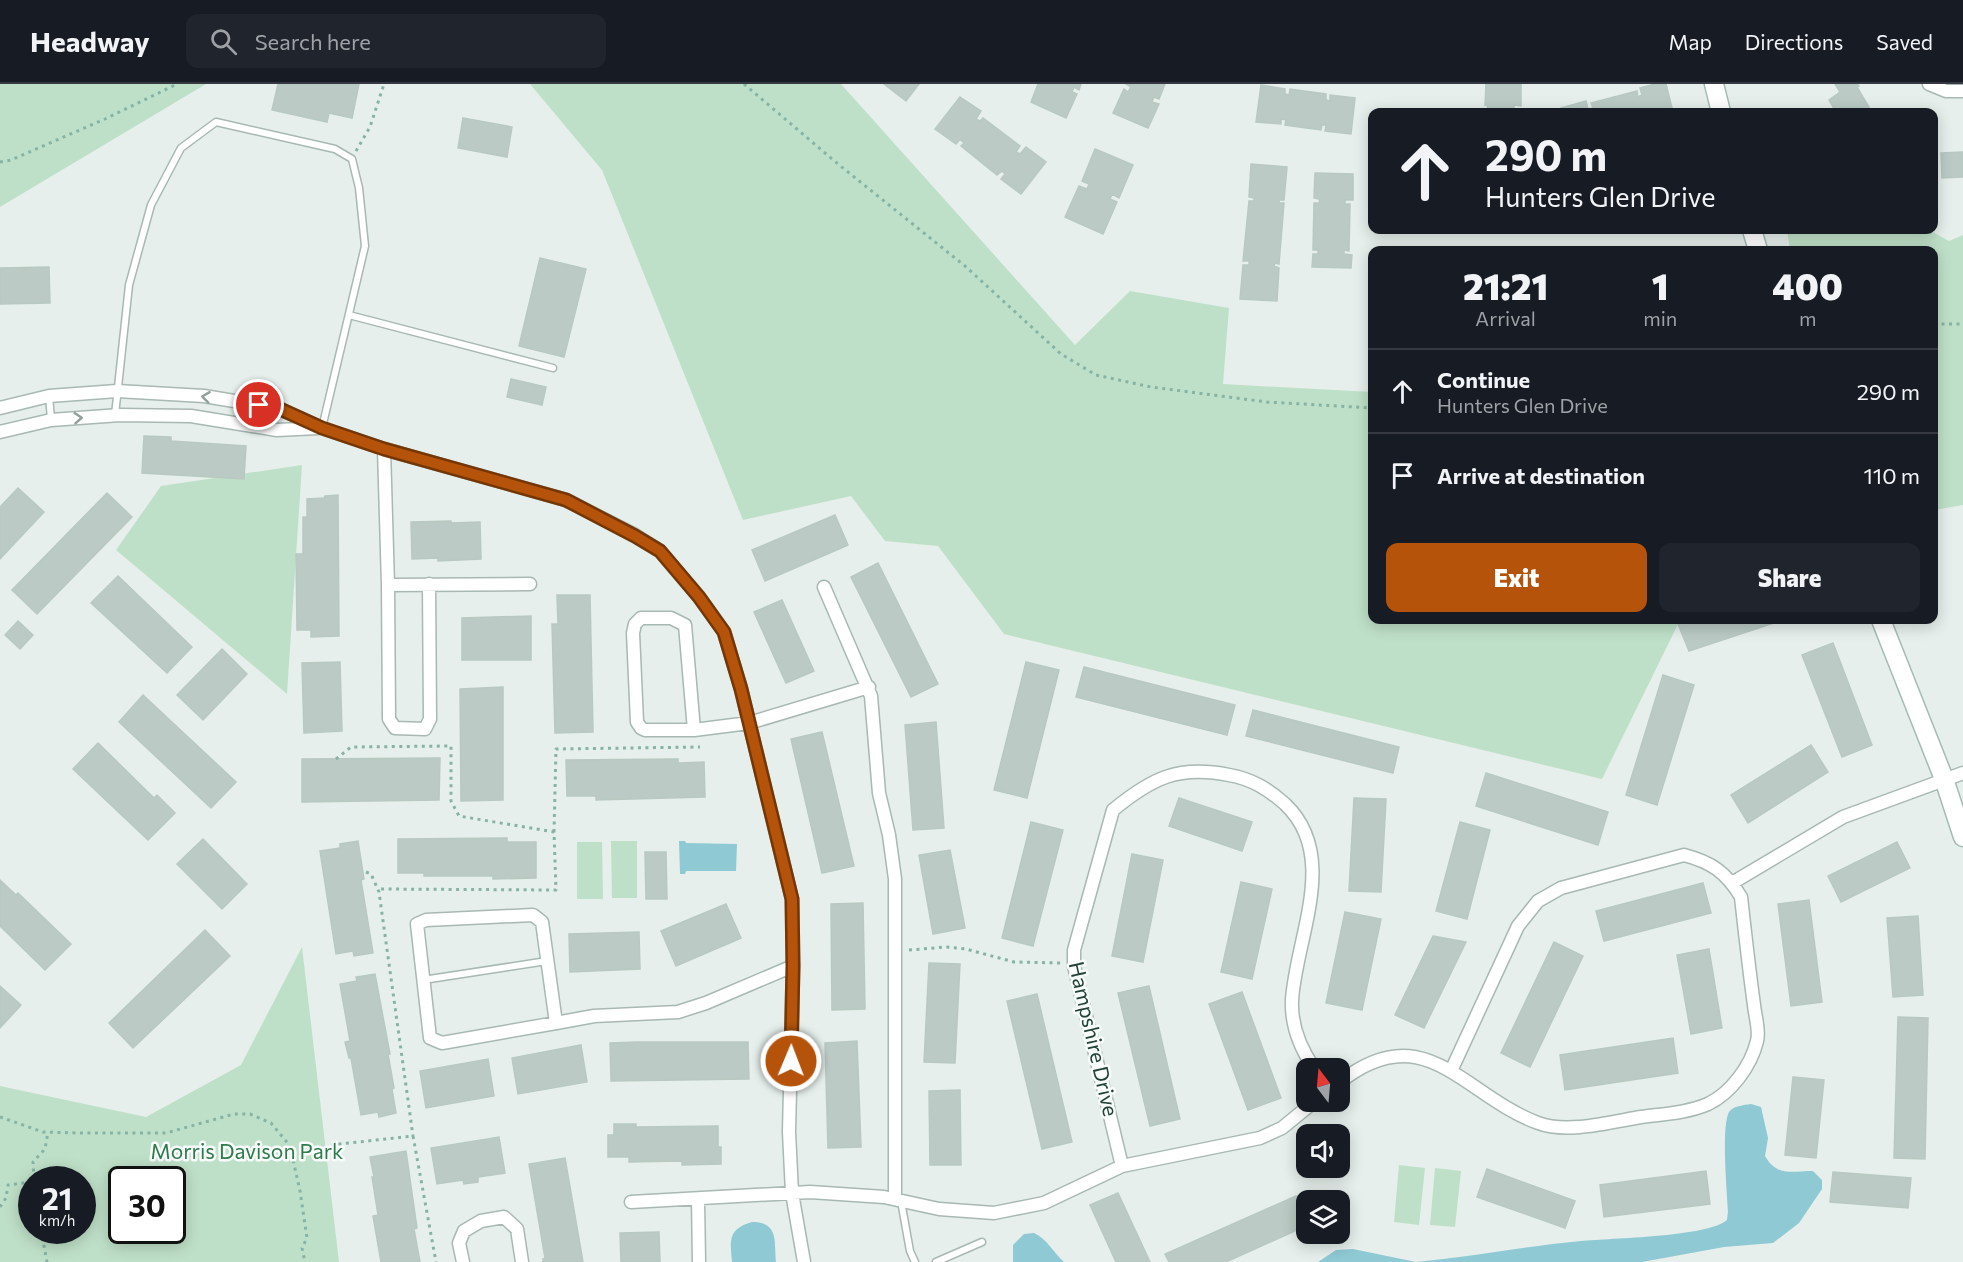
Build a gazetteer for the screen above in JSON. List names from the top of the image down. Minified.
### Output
{"streets":{"street":["Hampshire Drive"]},"parks":["Morris Davison Park"],"north":"top","page":{"header":"Headway","search":"Search here","nav":["Map","Directions","Saved"],"turn":["290 m","Hunters Glen Drive"],"eta":["21:21","Arrival","1","min","400","m"],"list":[{"name":"Continue","note":"Hunters Glen Drive","value":"290 m"},{"name":"Arrive at destination","value":"110 m"}],"buttons":["Exit","Share"],"speed":"21 km/h","limit":"30"}}
